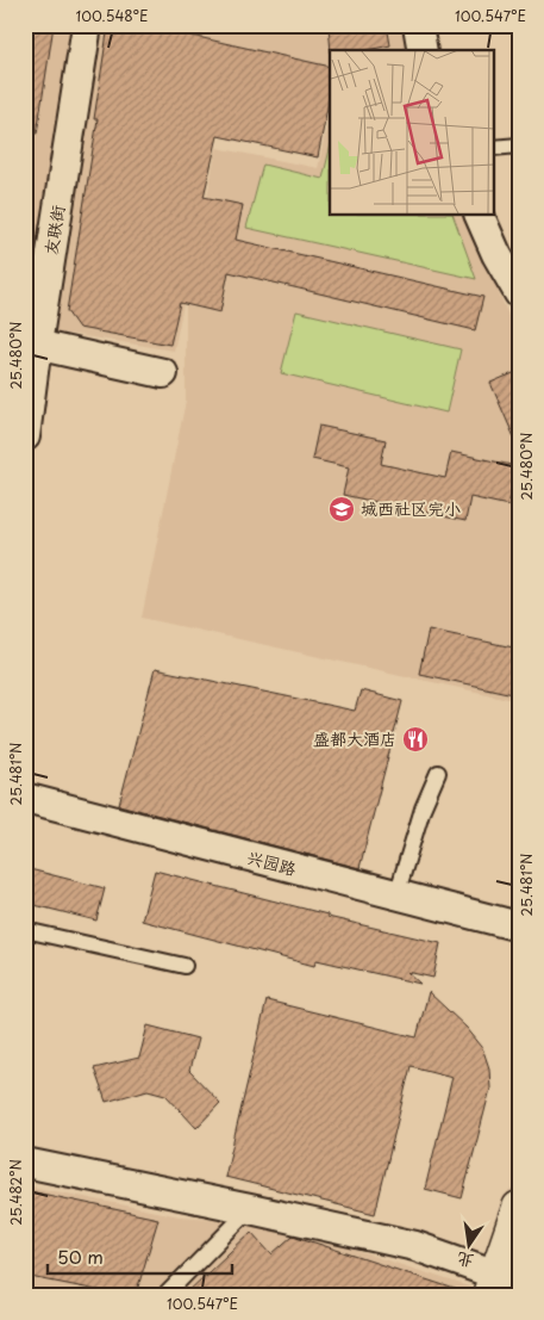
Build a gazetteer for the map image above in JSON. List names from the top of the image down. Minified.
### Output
{"streets":{"street":["友联街","兴园路"]},"places":{"school or university":["城西社区完小"],"restaurant":["盛都大酒店"]},"scale_bar":"50 m","north":"bottom","coordinates":["100.548°E","100.547°E","25.480°N","25.481°N","25.482°N"]}
